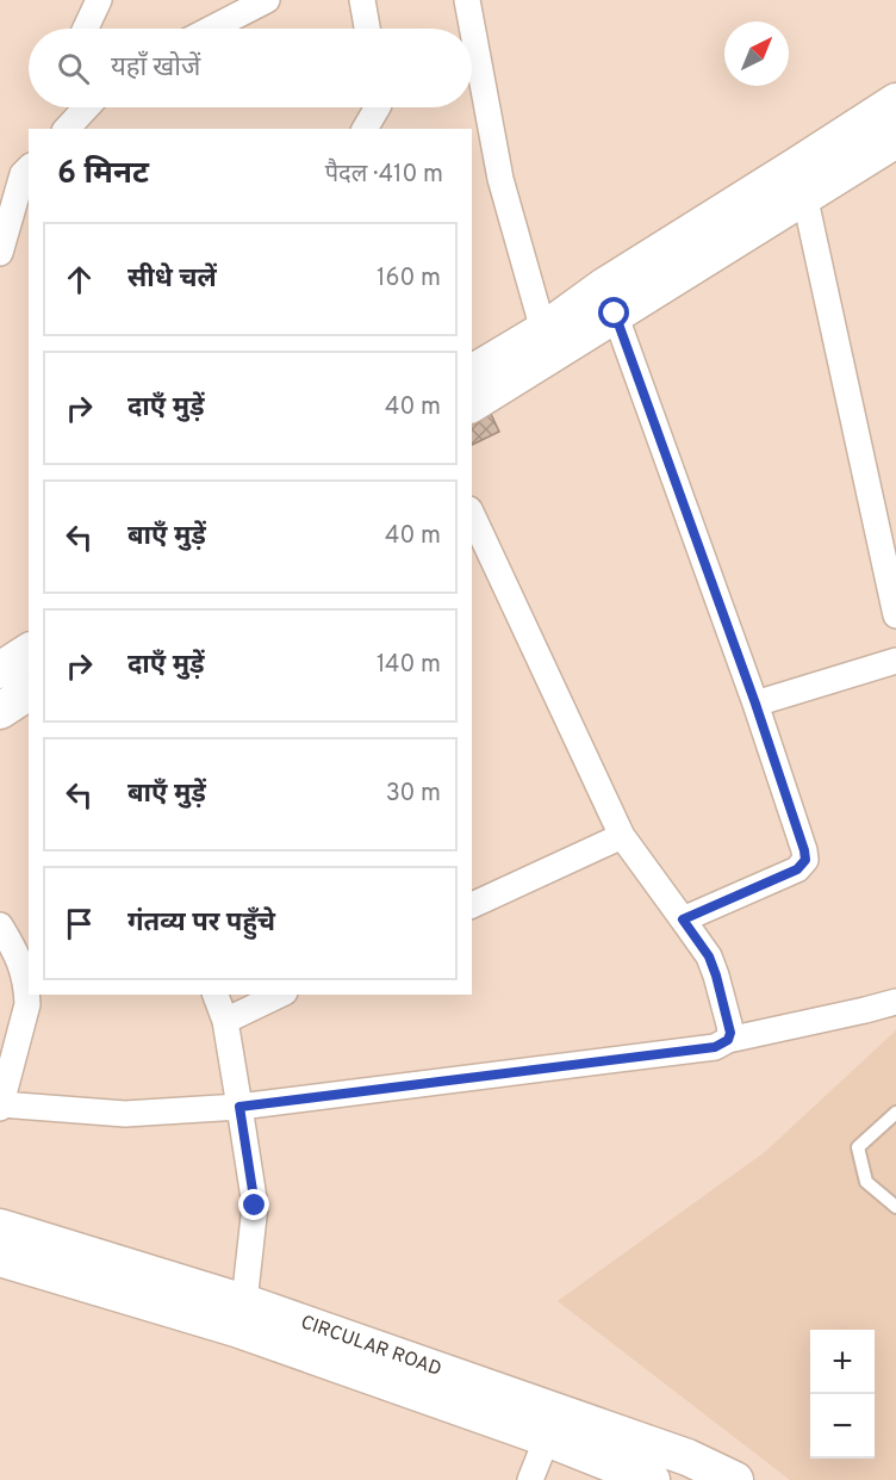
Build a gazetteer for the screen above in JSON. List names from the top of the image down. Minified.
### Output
{"streets":{"street":["CIRCULAR ROAD"]},"north":"top right","page":{"search":"यहाँ खोजें","heading":["6 मिनट","पैदल · 410 m"],"list":[["सीधे चलें","160 m"],["दाएँ मुड़ें","40 m"],["बाएँ मुड़ें","40 m"],["दाएँ मुड़ें","140 m"],["बाएँ मुड़ें","30 m"],"गंतव्य पर पहुँचे"],"map_buttons":["+","−"]}}
